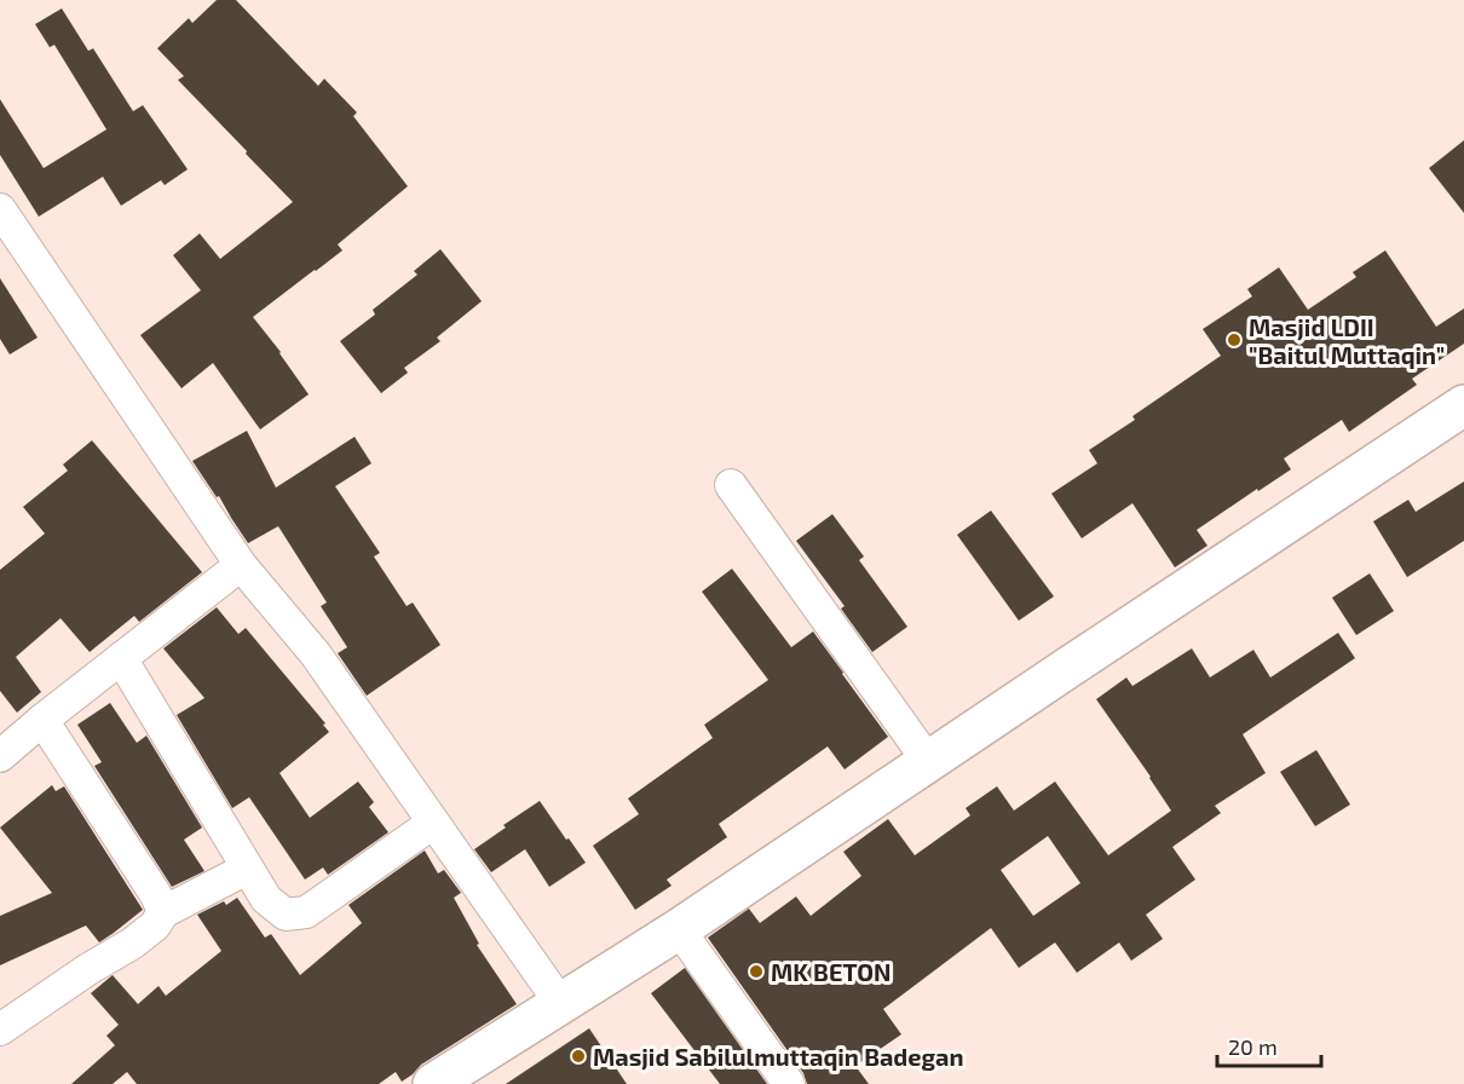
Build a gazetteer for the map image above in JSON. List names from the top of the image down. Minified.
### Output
{"places":["Masjid LDII \"Baitul Muttaqin\"","MK BETON","Masjid Sabilulmuttaqin Badegan"],"scale_bar":"20 m"}
